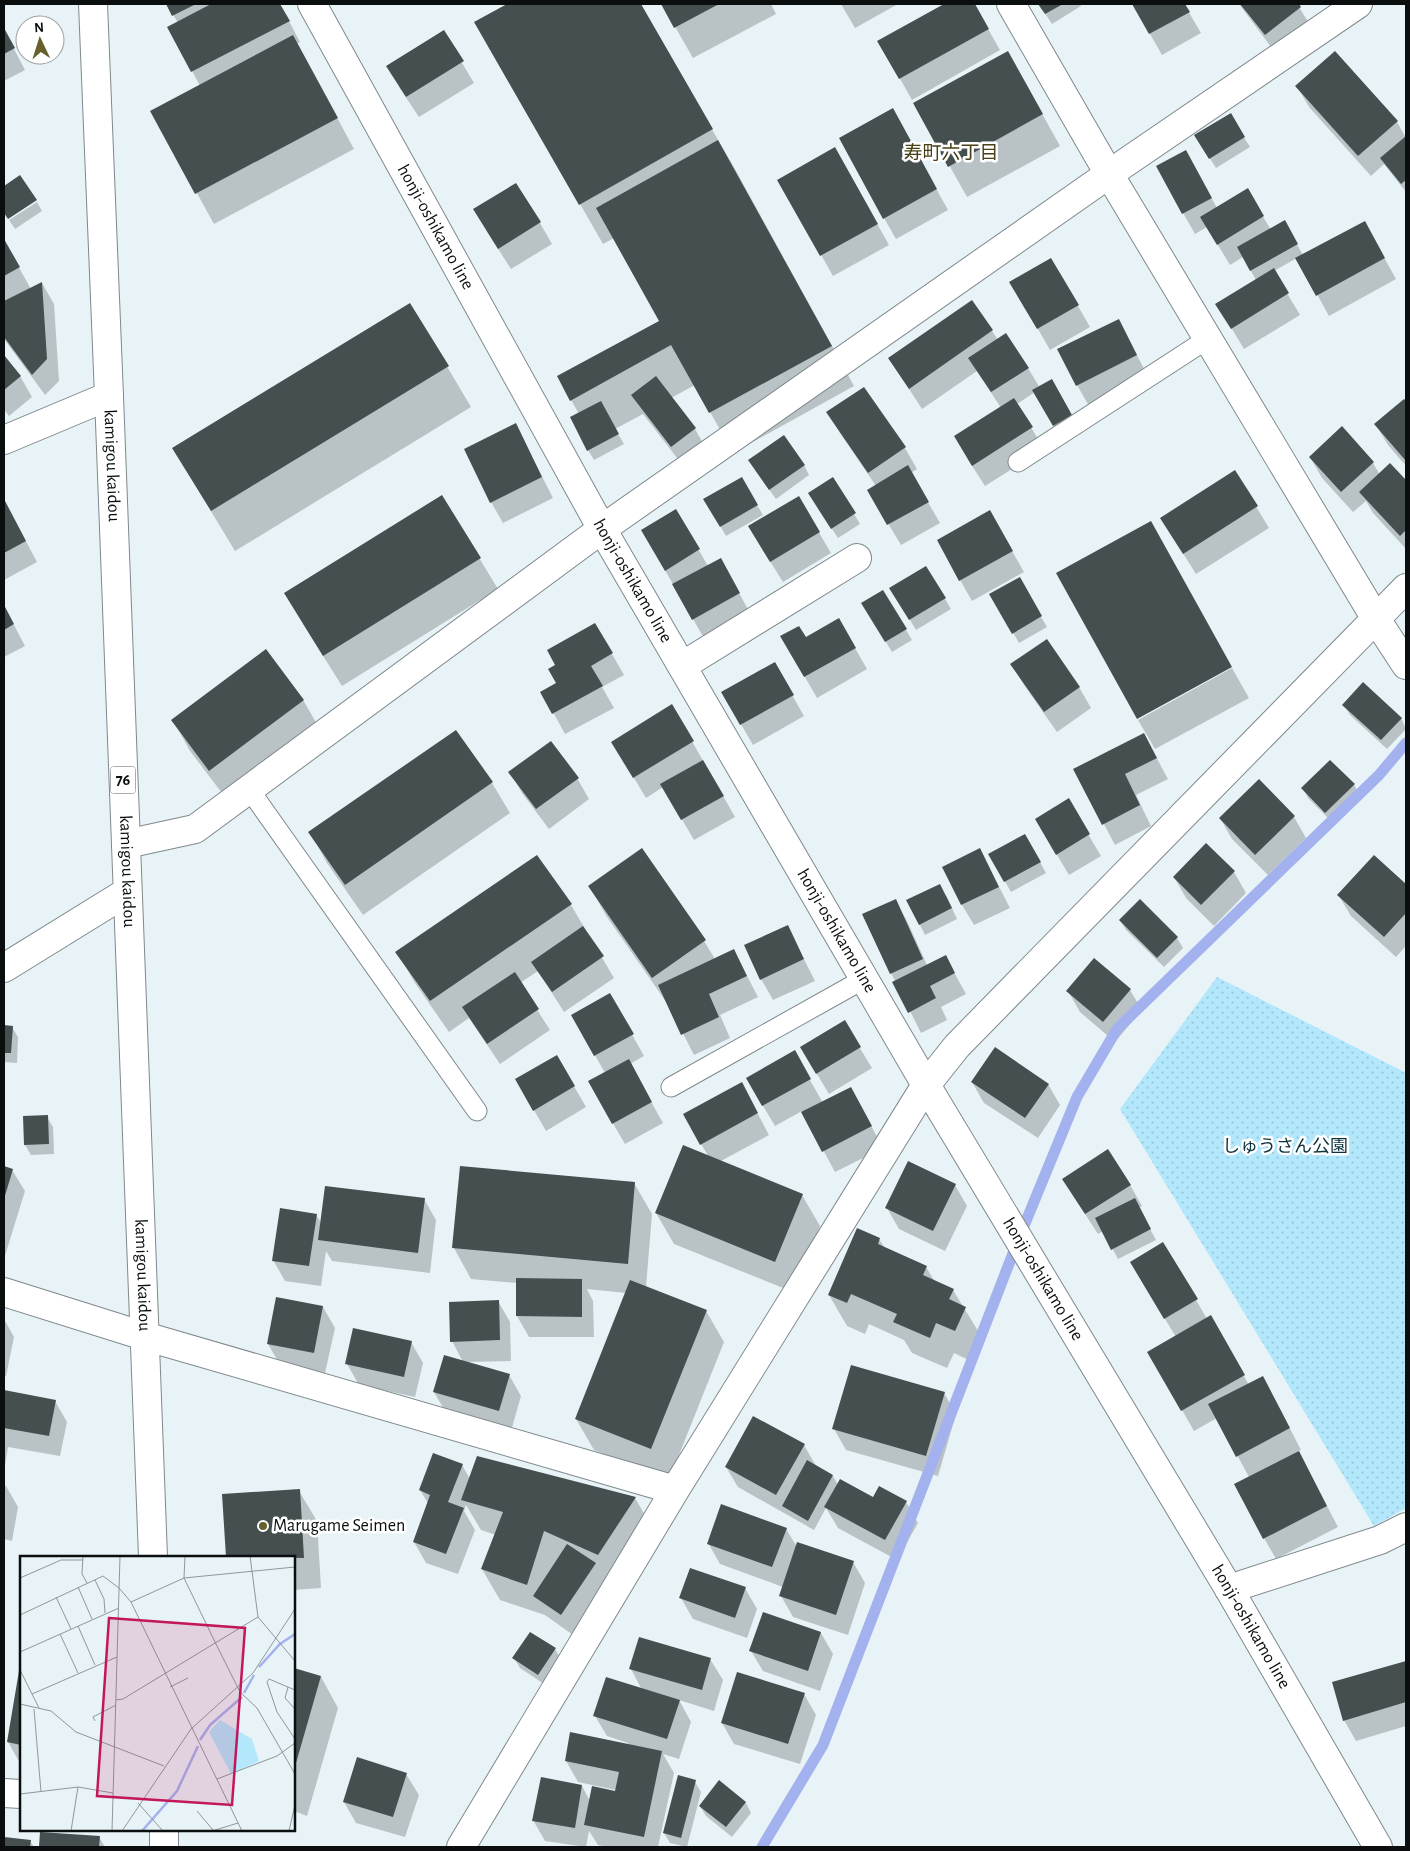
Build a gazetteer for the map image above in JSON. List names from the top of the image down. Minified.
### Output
{"streets":{"street":["honji-oshikamo line","kamigou kaidou","76"]},"districts":["寿町六丁目"],"parks":["しゅうさん公園"],"places":["Marugame Seimen"],"north":"top"}
